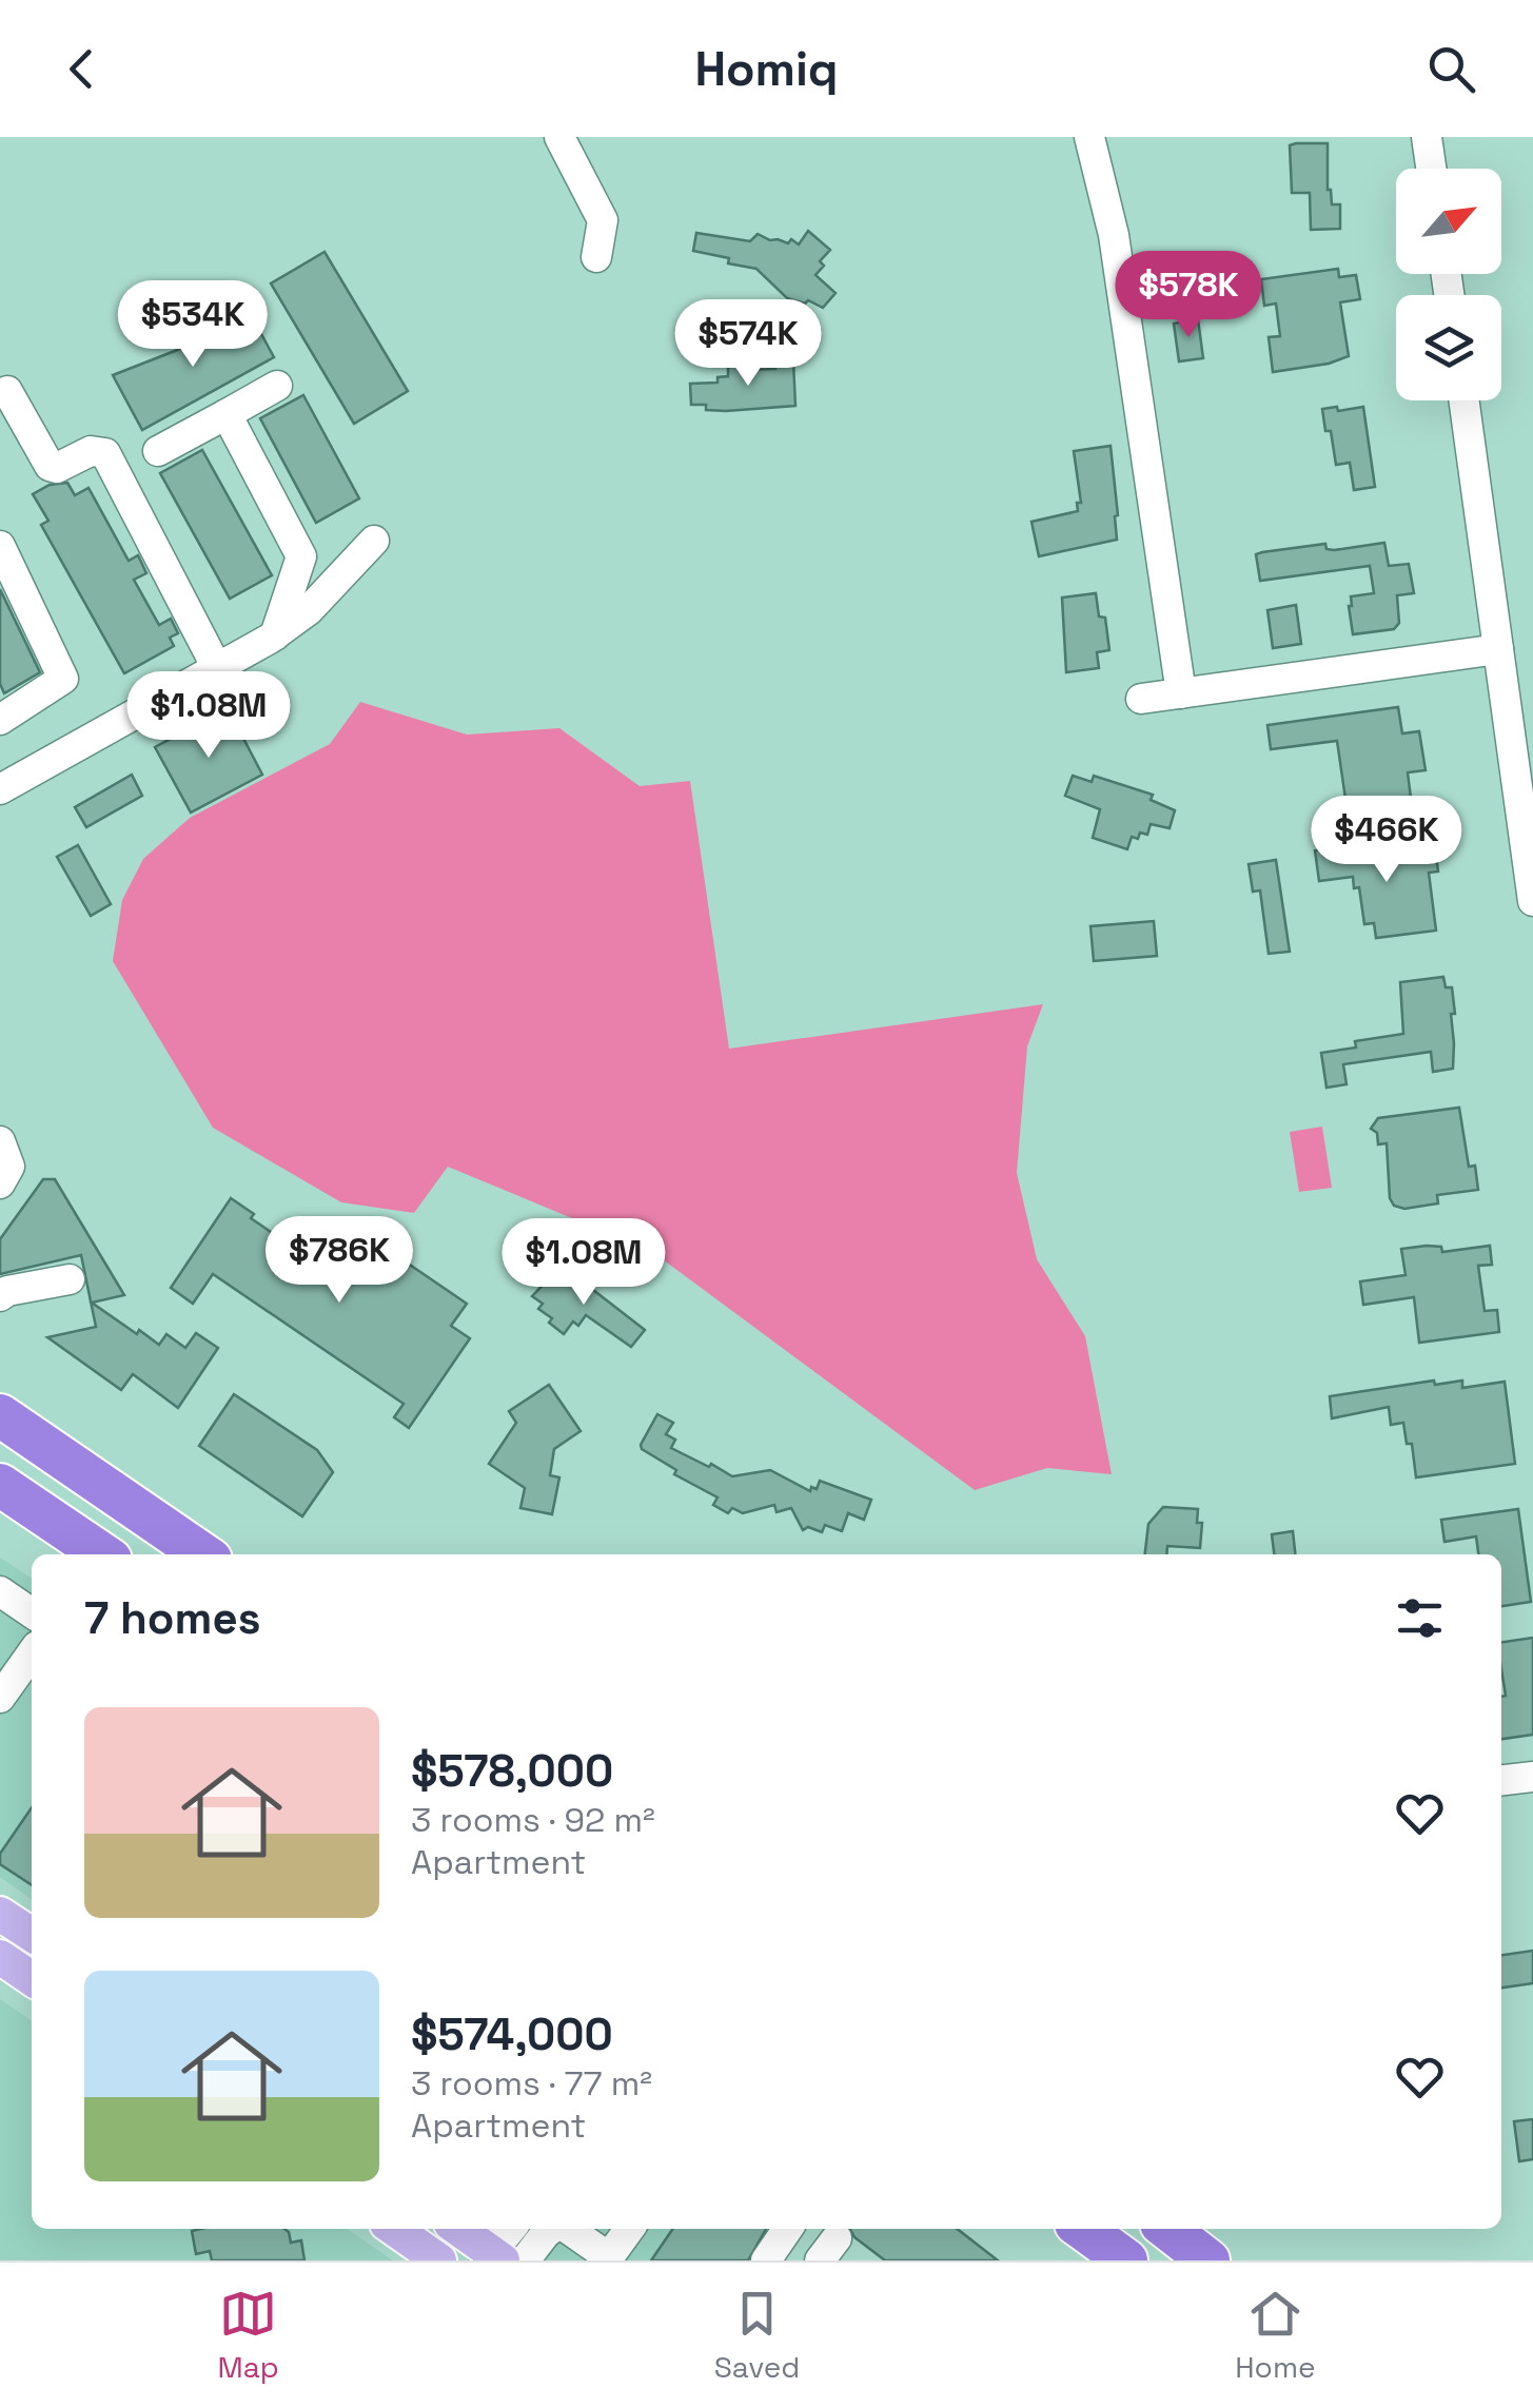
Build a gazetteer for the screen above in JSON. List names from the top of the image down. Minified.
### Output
{"north":"top right","page":{"header":"Homiq","price":["$578K","$534K","$574K","$1.08M","$466K","$786K","$1.08M"],"heading":"7 homes","list":[{"name":"$578,000","note":"3 rooms · 92 m² · Apartment"},{"name":"$574,000","note":"3 rooms · 77 m² · Apartment"}],"tabs":["Map","Saved","Home"]}}
